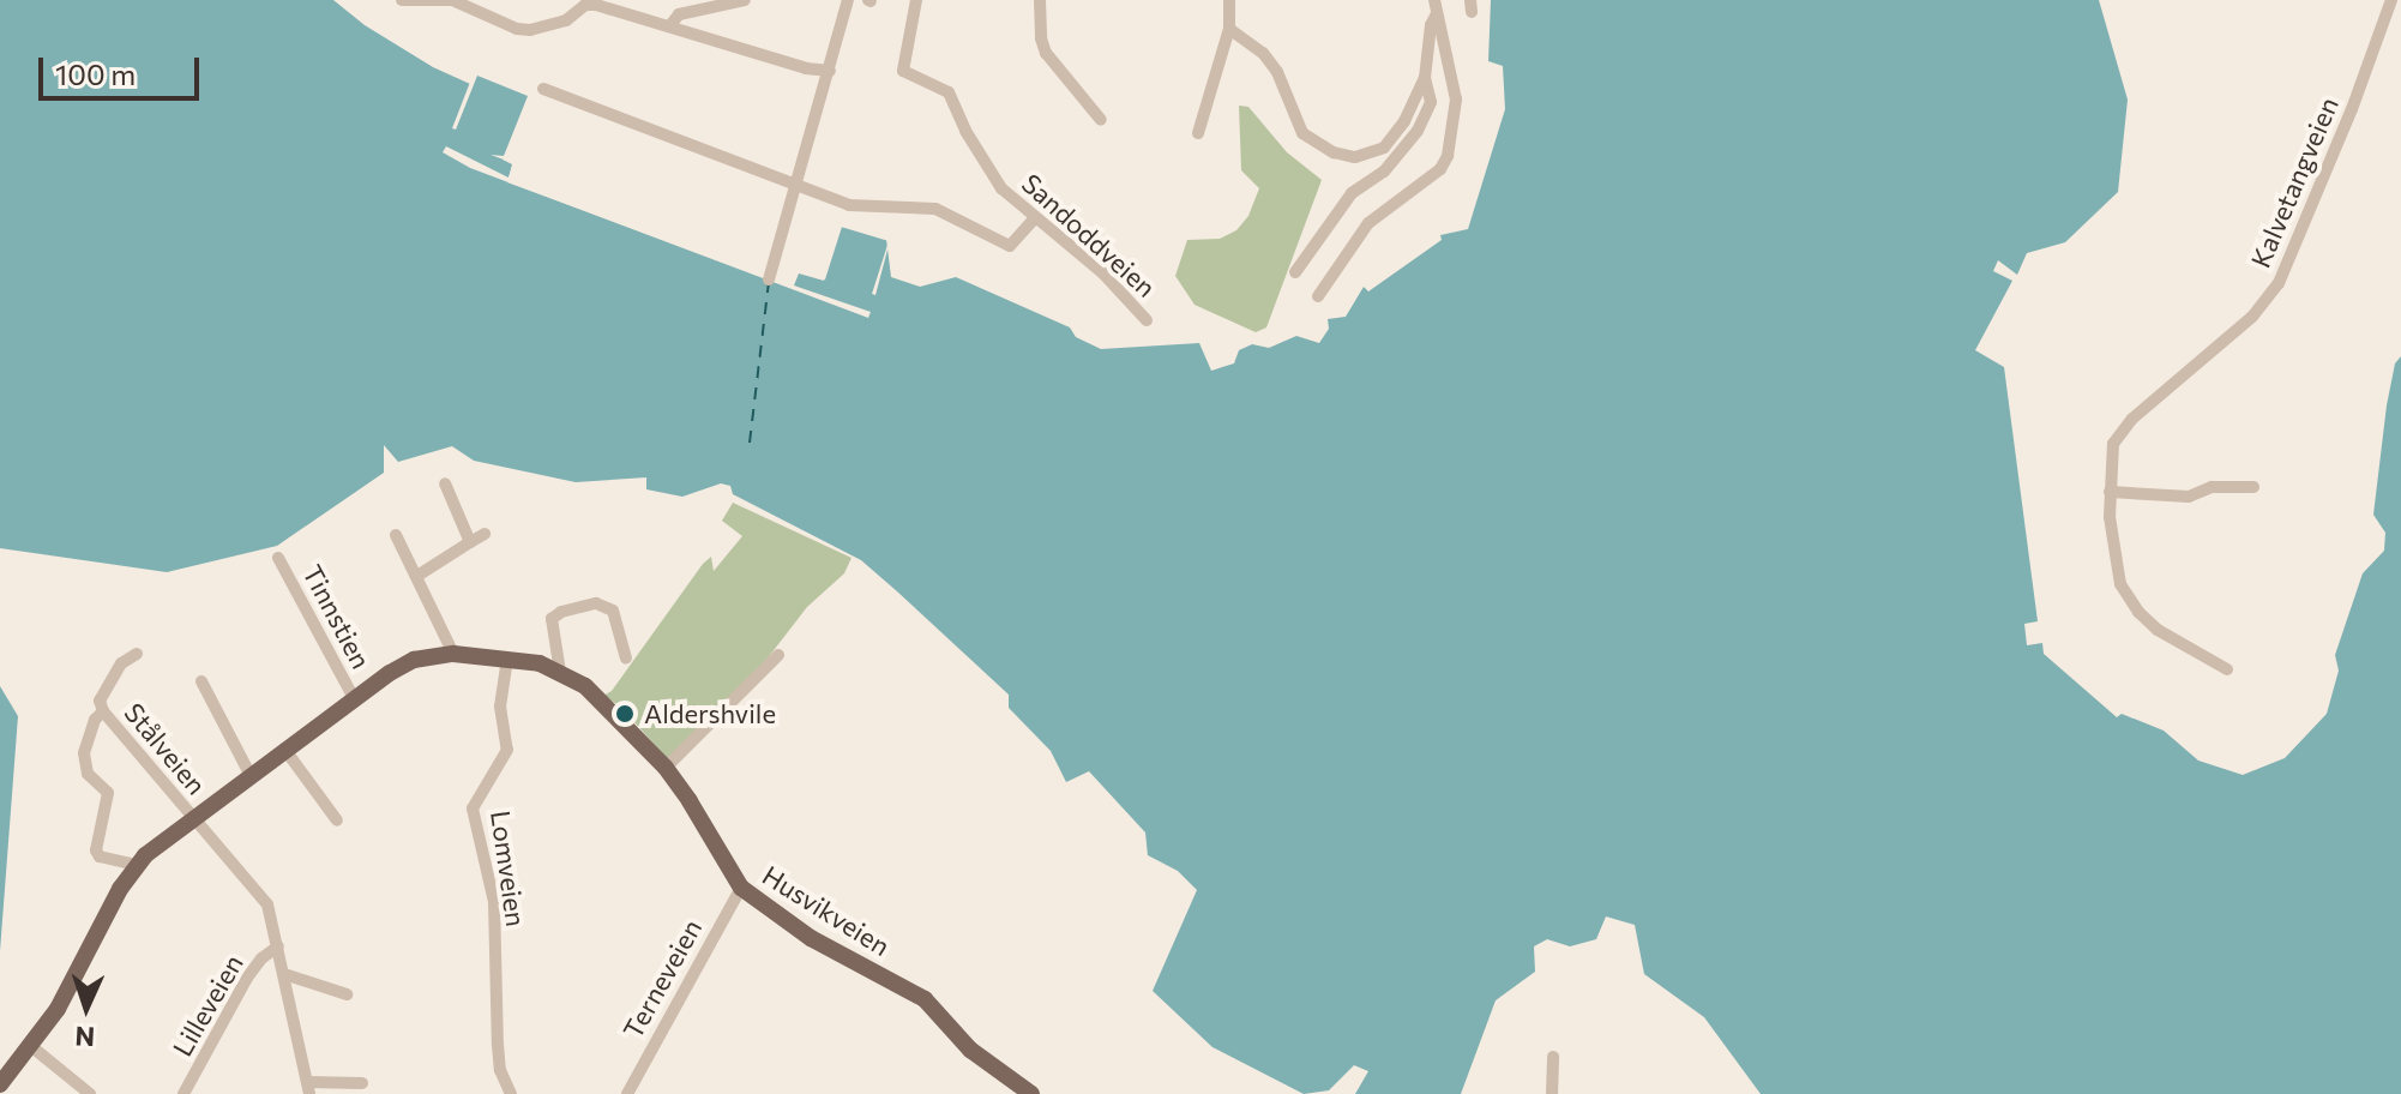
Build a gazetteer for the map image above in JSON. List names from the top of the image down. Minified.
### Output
{"streets":{"main road":["Husvikveien"],"street":["Kalvetangveien","Sandoddveien","Tinnstien","Stålveien","Lomveien","Terneveien","Lilleveien"]},"crossings":[["Tinnstien","Husvikveien"],["Stålveien","Husvikveien"],["Stålveien","Lilleveien"],["Lomveien","Husvikveien"],["Husvikveien","Terneveien"]],"places":["Aldershvile"],"scale_bar":"100 m","north":"bottom"}
